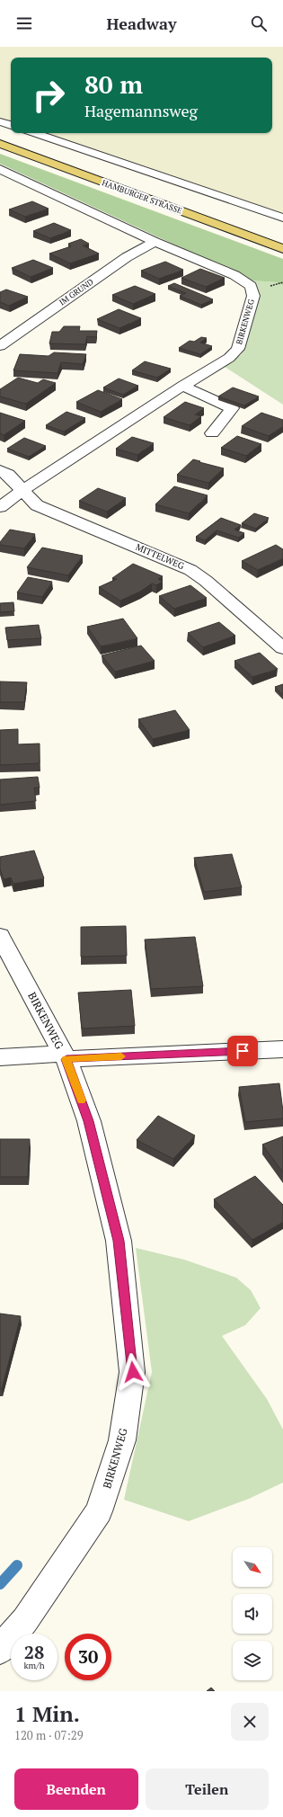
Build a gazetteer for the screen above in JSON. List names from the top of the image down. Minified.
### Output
{"streets":{"main road":["HAMBURGER STRASSE"],"street":["IM GRUND","BIRKENWEG","MITTELWEG"]},"crossings":[["IM GRUND","BIRKENWEG"],["BIRKENWEG","MITTELWEG"]],"north":"bottom right","page":{"header":"Headway","turn":["80 m","Hagemannsweg"],"speed":"28 km/h","limit":"30","heading":["1 Min.","120 m · 07:29"],"buttons":["Beenden","Teilen"]}}
